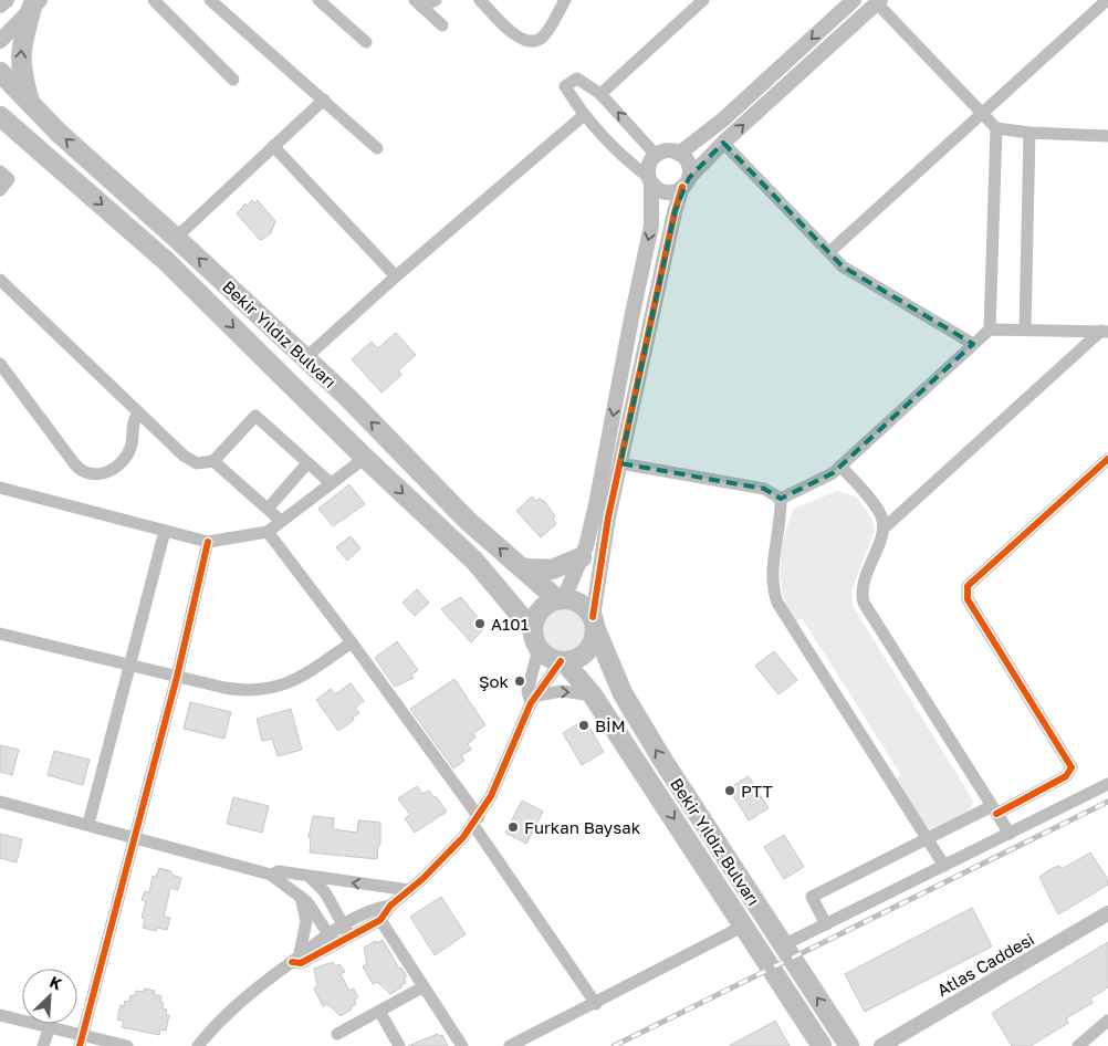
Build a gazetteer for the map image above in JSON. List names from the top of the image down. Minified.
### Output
{"streets":{"main road":["Bekir Yıldız Bulvarı"],"street":["Atlas Caddesi"]},"places":["A101","Şok","BİM","PTT","Furkan Baysak"],"north":"top right"}
